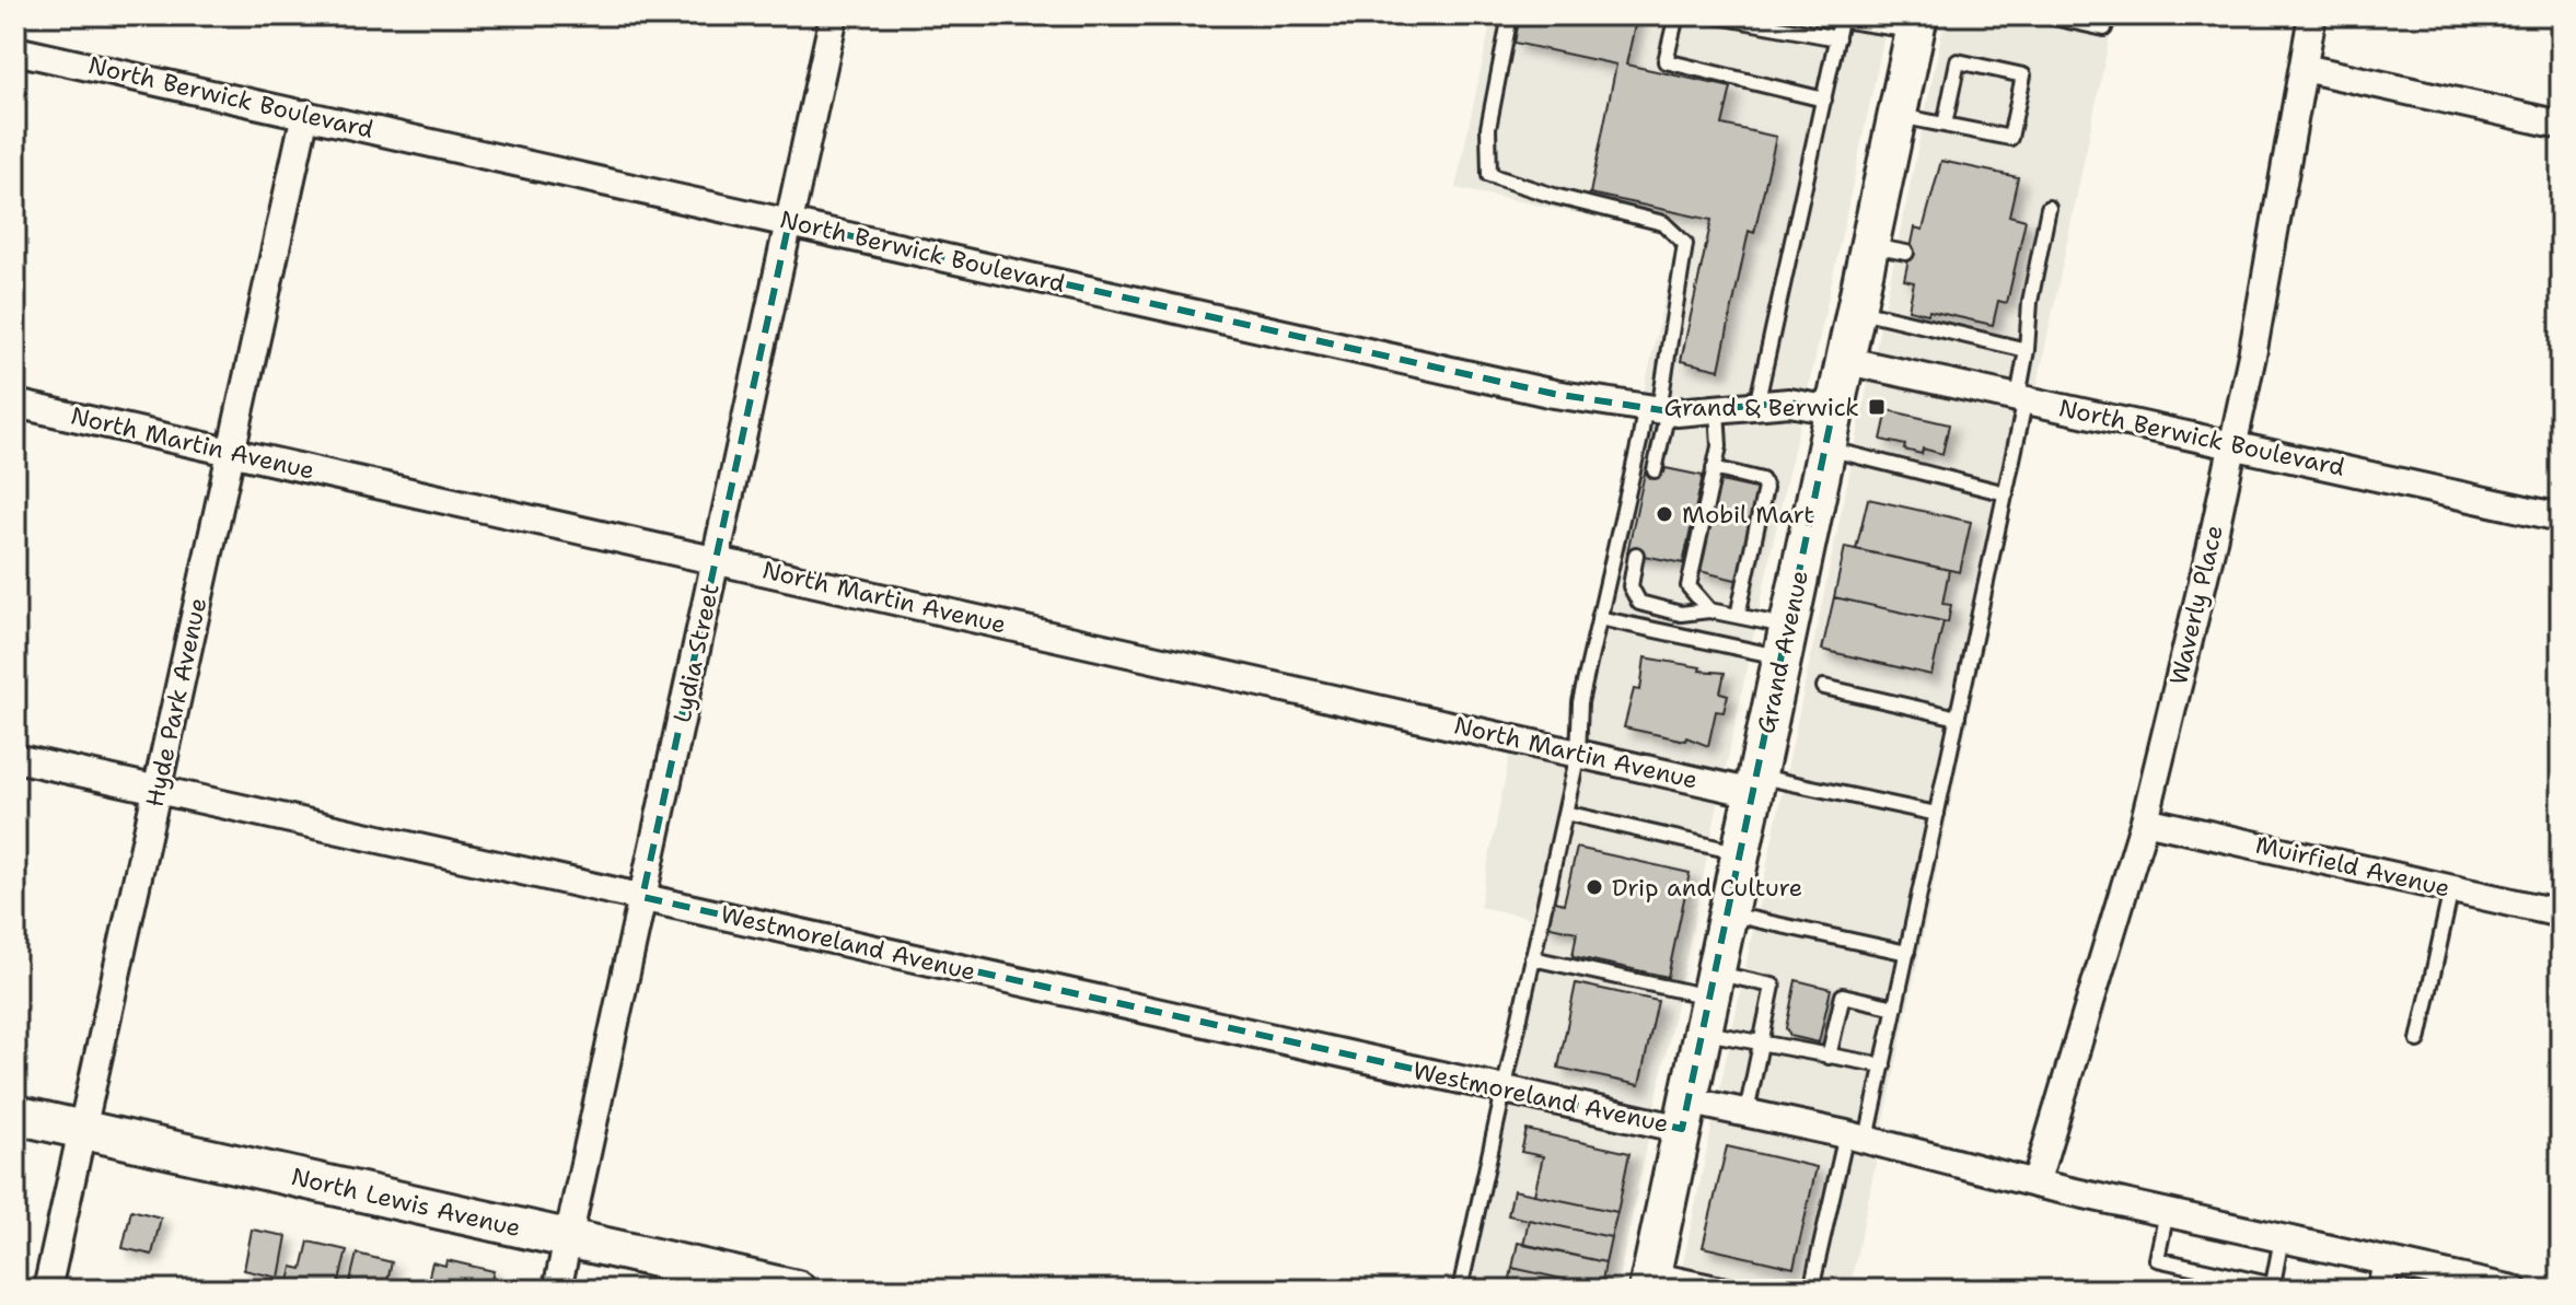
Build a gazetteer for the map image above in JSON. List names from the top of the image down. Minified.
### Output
{"streets":{"main road":["Grand Avenue","North Lewis Avenue"],"street":["North Berwick Boulevard","North Martin Avenue","Waverly Place","Lydia Street","Hyde Park Avenue","Muirfield Avenue","Westmoreland Avenue"]},"crossings":[["North Berwick Boulevard","Waverly Place"],["North Berwick Boulevard","Grand Avenue"],["North Berwick Boulevard","Lydia Street"],["North Berwick Boulevard","Hyde Park Avenue"],["North Martin Avenue","Grand Avenue"],["North Martin Avenue","Lydia Street"],["North Martin Avenue","Hyde Park Avenue"],["Waverly Place","Muirfield Avenue"],["Waverly Place","Westmoreland Avenue"],["Grand Avenue","Westmoreland Avenue"],["Lydia Street","Westmoreland Avenue"],["Lydia Street","North Lewis Avenue"],["Hyde Park Avenue","Westmoreland Avenue"],["Hyde Park Avenue","North Lewis Avenue"]],"places":{"transit":["Grand & Berwick"],"other":["Mobil Mart","Drip and Culture"]}}
